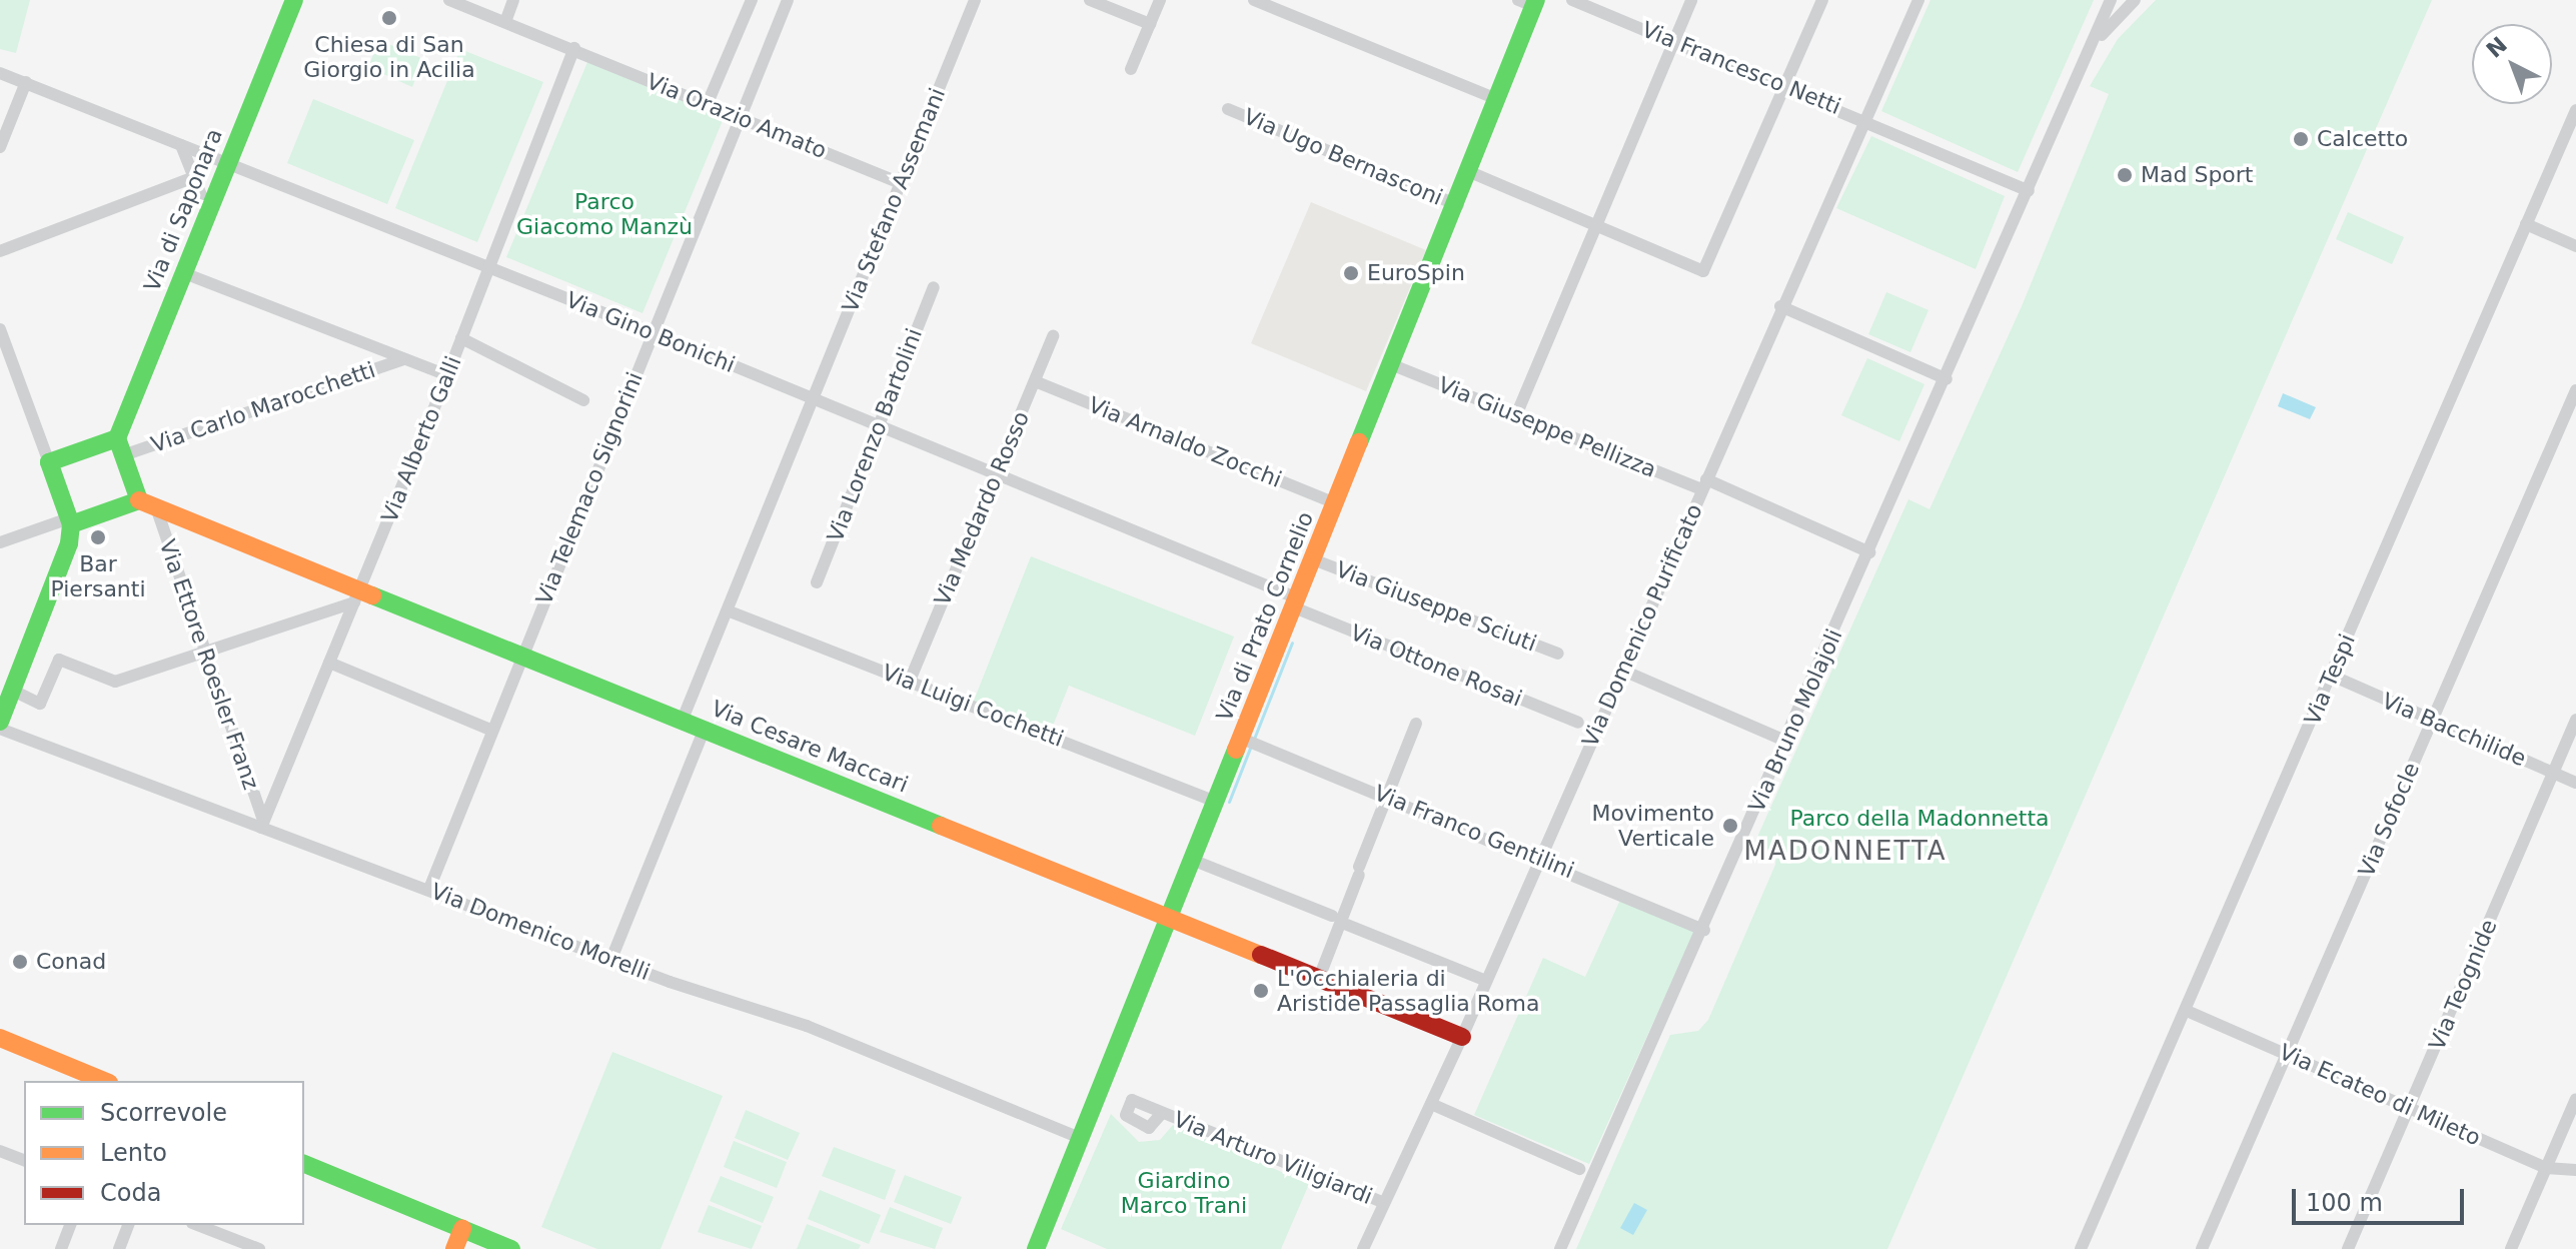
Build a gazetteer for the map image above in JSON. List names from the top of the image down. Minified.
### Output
{"streets":{"street":["Via Francesco Netti","Via Orazio Amato","Via Ugo Bernasconi","Via Stefano Assemani","Via di Saponara","Via Gino Bonichi","Via Carlo Marocchetti","Via Giuseppe Pellizza","Via Lorenzo Bartolini","Via Alberto Galli","Via Arnaldo Zocchi","Via Telemaco Signorini","Via Medardo Rosso","Via Giuseppe Sciuti","Via di Prato Cornelio","Via Domenico Purificato","Via Ettore Roesler Franz","Via Ottone Rosai","Via Tespi","Via Luigi Cochetti","Via Bruno Molajoli","Via Bacchilide","Via Cesare Maccari","Via Sofocle","Via Franco Gentilini","Via Domenico Morelli","Via Teognide","Via Ecateo di Mileto","Via Arturo Viligiardi"]},"crossings":[["Via Francesco Netti","Via Domenico Purificato"],["Via Francesco Netti","Via Bruno Molajoli"],["Via Orazio Amato","Via Stefano Assemani"],["Via Orazio Amato","Via Alberto Galli"],["Via Orazio Amato","Via Telemaco Signorini"],["Via Ugo Bernasconi","Via di Prato Cornelio"],["Via Stefano Assemani","Via Gino Bonichi"],["Via di Saponara","Via Gino Bonichi"],["Via di Saponara","Via Carlo Marocchetti"],["Via Gino Bonichi","Via Lorenzo Bartolini"],["Via Gino Bonichi","Via Alberto Galli"],["Via Gino Bonichi","Via Telemaco Signorini"],["Via Gino Bonichi","Via Medardo Rosso"],["Via Gino Bonichi","Via di Prato Cornelio"],["Via Gino Bonichi","Via Ottone Rosai"],["Via Giuseppe Pellizza","Via di Prato Cornelio"],["Via Giuseppe Pellizza","Via Domenico Purificato"],["Via Giuseppe Pellizza","Via Bruno Molajoli"],["Via Alberto Galli","Via Ettore Roesler Franz"],["Via Alberto Galli","Via Cesare Maccari"],["Via Alberto Galli","Via Domenico Morelli"],["Via Arnaldo Zocchi","Via Medardo Rosso"],["Via Arnaldo Zocchi","Via di Prato Cornelio"],["Via Telemaco Signorini","Via Cesare Maccari"],["Via Telemaco Signorini","Via Domenico Morelli"],["Via Medardo Rosso","Via Luigi Cochetti"],["Via Giuseppe Sciuti","Via di Prato Cornelio"],["Via di Prato Cornelio","Via Ottone Rosai"],["Via di Prato Cornelio","Via Luigi Cochetti"],["Via di Prato Cornelio","Via Cesare Maccari"],["Via di Prato Cornelio","Via Franco Gentilini"],["Via di Prato Cornelio","Via Domenico Morelli"],["Via Domenico Purificato","Via Cesare Maccari"],["Via Domenico Purificato","Via Franco Gentilini"],["Via Domenico Purificato","Via Arturo Viligiardi"],["Via Ettore Roesler Franz","Via Cesare Maccari"],["Via Ettore Roesler Franz","Via Domenico Morelli"],["Via Tespi","Via Bacchilide"],["Via Tespi","Via Ecateo di Mileto"],["Via Bruno Molajoli","Via Franco Gentilini"],["Via Bacchilide","Via Sofocle"],["Via Bacchilide","Via Teognide"],["Via Sofocle","Via Ecateo di Mileto"],["Via Teognide","Via Ecateo di Mileto"]],"districts":["MADONNETTA"],"parks":["Parco Giacomo Manzù","Parco della Madonnetta","Giardino Marco Trani"],"places":["Chiesa di San Giorgio in Acilia","Calcetto","Mad Sport","EuroSpin","Bar Piersanti","Movimento Verticale","Conad","L'Occhialeria di Aristide Passaglia Roma"],"legend":["Scorrevole","Lento","Coda"],"scale_bar":"100 m","north":"top left"}
